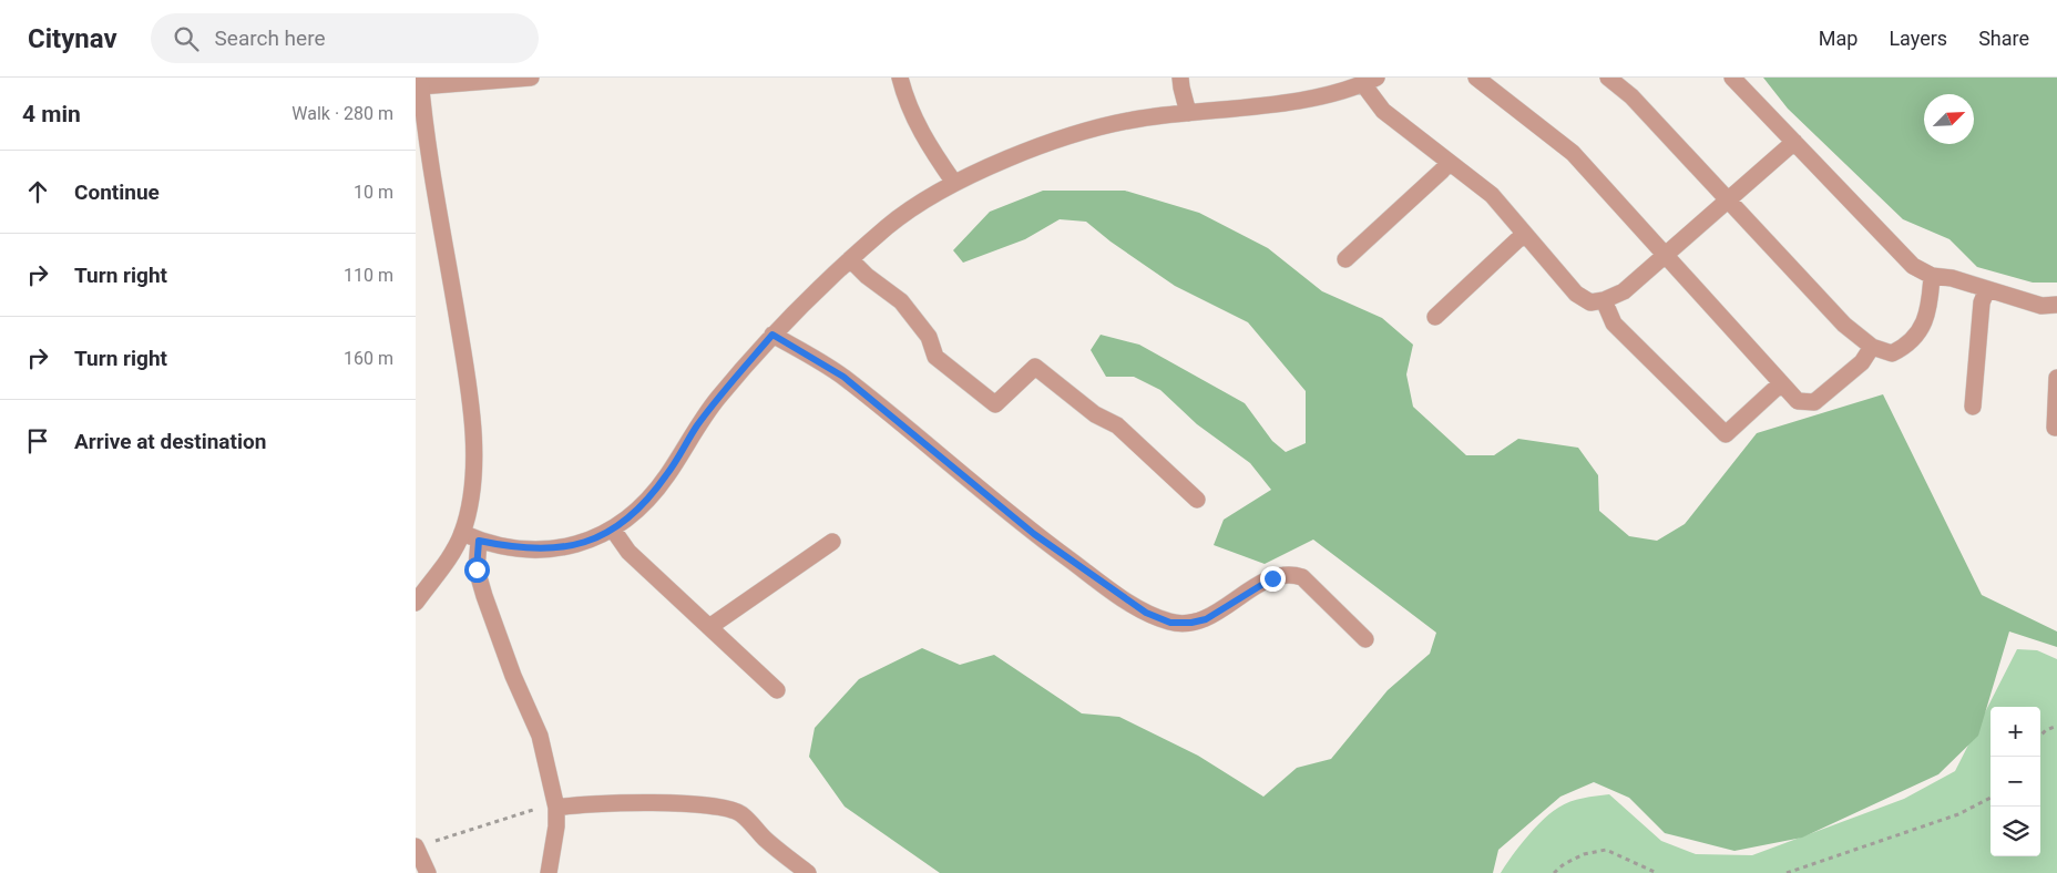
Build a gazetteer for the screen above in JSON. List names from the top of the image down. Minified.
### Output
{"north":"top right","page":{"header":"Citynav","search":"Search here","nav":["Map","Layers","Share"],"heading":["4 min","Walk · 280 m"],"list":[["Continue","10 m"],["Turn right","110 m"],["Turn right","160 m"],"Arrive at destination"],"map_buttons":["+","−"]}}
